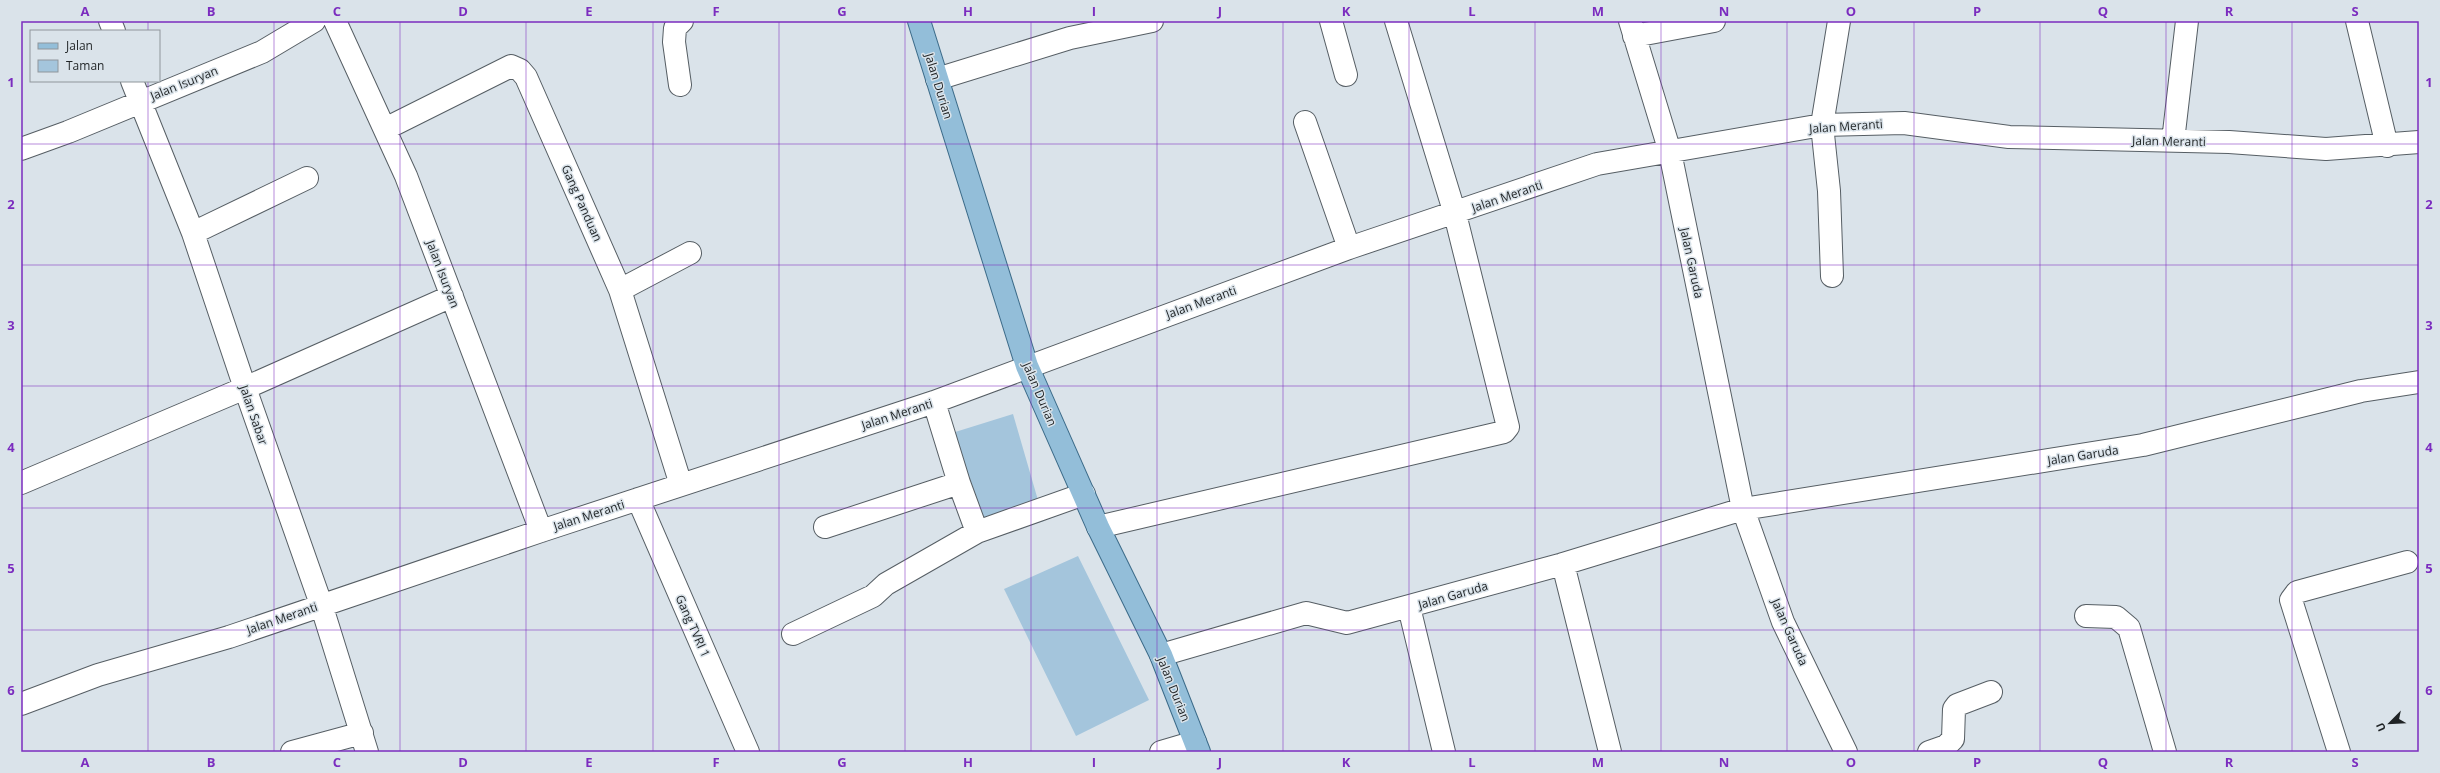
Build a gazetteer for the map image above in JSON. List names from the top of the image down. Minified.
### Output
{"streets":{"main road":["Jalan Durian"],"street":["Jalan Isuryan","Jalan Meranti","Gang Panduan","Jalan Garuda","Jalan Sabar","Gang TVRI 1"]},"crossings":[["Jalan Isuryan","Jalan Meranti"],["Jalan Isuryan","Gang Panduan"],["Jalan Isuryan","Jalan Sabar"],["Jalan Durian","Jalan Meranti"],["Jalan Durian","Jalan Garuda"],["Jalan Meranti","Gang Panduan"],["Jalan Meranti","Jalan Garuda"],["Jalan Meranti","Jalan Sabar"],["Jalan Meranti","Gang TVRI 1"]],"legend":["Jalan","Taman"],"north":"bottom left","grid":{"columns":["A","B","C","D","E","F","G","H","I","J","K","L","M","N","O","P","Q","R","S"],"rows":["1","2","3","4","5","6"]}}
